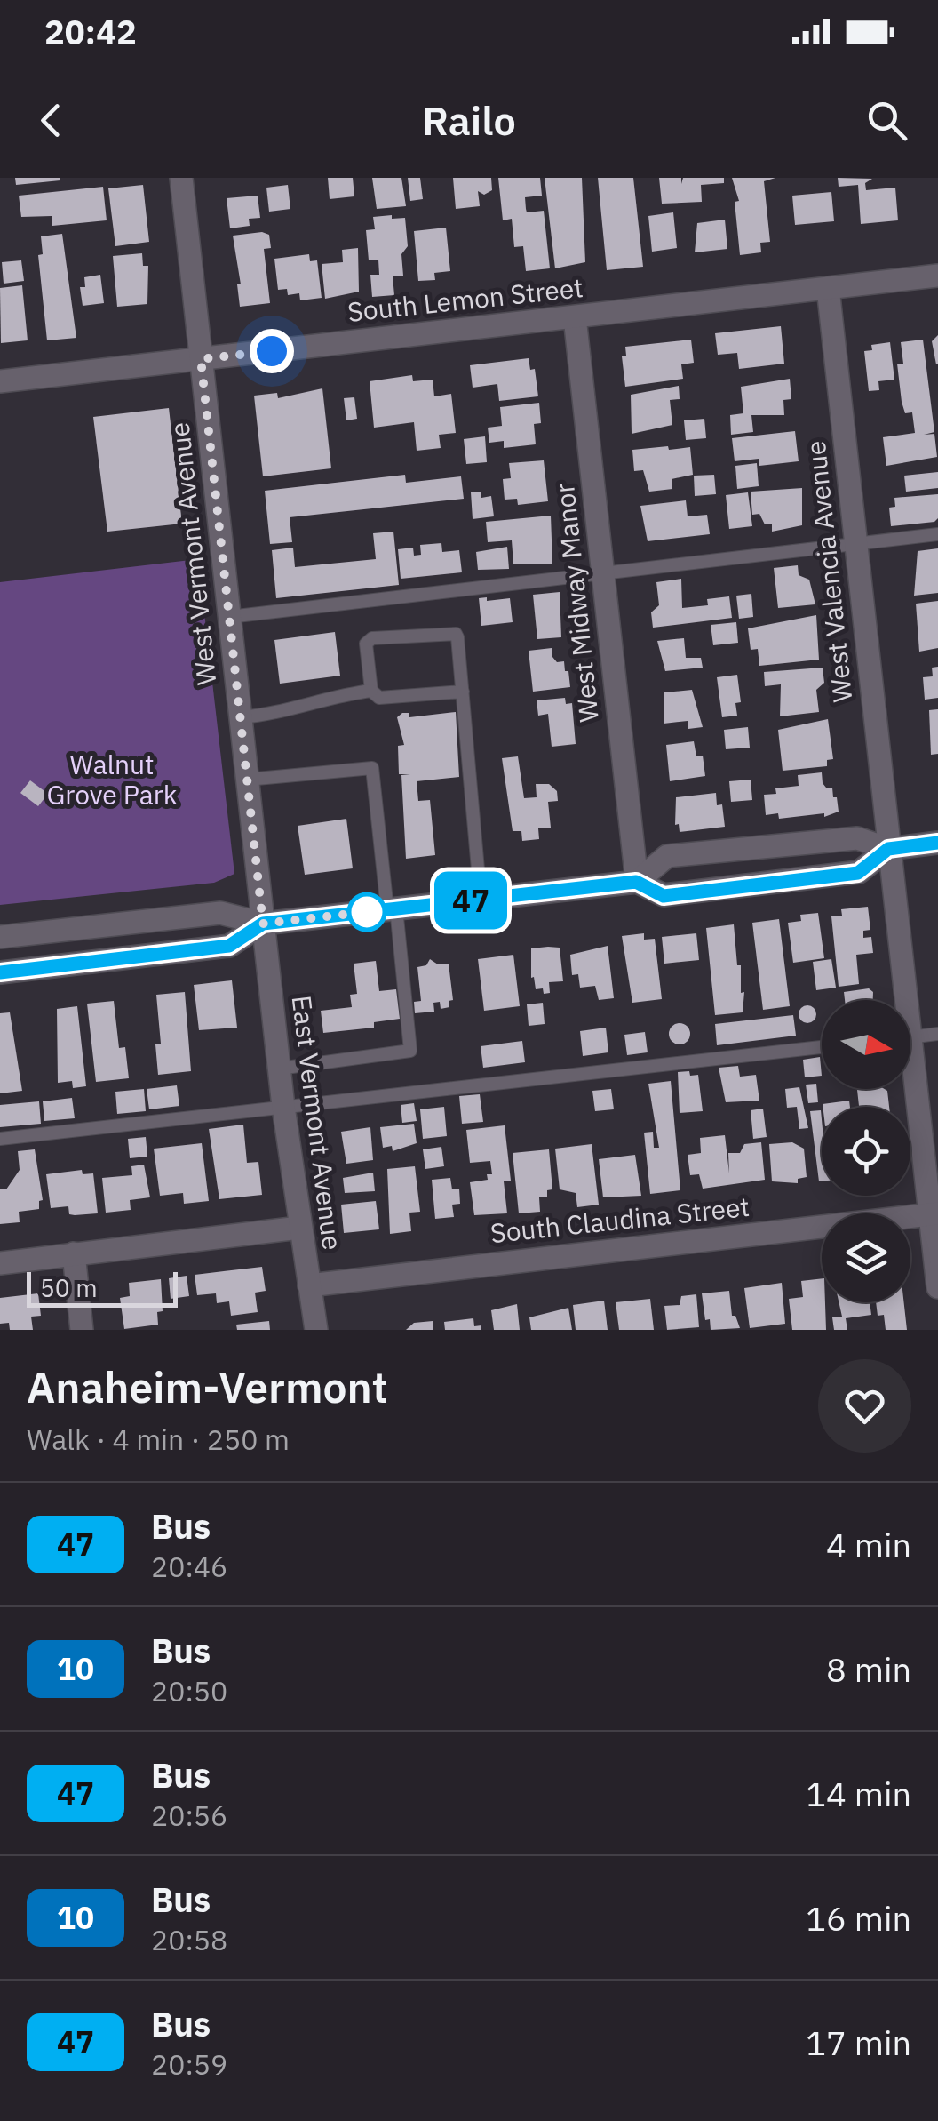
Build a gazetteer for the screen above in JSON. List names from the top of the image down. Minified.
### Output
{"streets":{"street":["South Lemon Street","West Vermont Avenue","West Valencia Avenue","West Midway Manor","East Vermont Avenue","South Claudina Street"]},"crossings":[["South Lemon Street","West Vermont Avenue"],["South Lemon Street","West Valencia Avenue"],["South Lemon Street","West Midway Manor"],["West Vermont Avenue","East Vermont Avenue"],["West Valencia Avenue","South Claudina Street"],["East Vermont Avenue","South Claudina Street"]],"parks":["Walnut Grove Park"],"lines":["bus line 47"],"scale_bar":"50 m","north":"right","page":{"status":"20:42","header":"Railo","on_map":"47","scale":"50 m","heading":["Anaheim-Vermont","Walk · 4 min · 250 m"],"list":[{"mark":"47","name":"Bus","note":"20:46","value":"4 min"},{"mark":"10","name":"Bus","note":"20:50","value":"8 min"},{"mark":"47","name":"Bus","note":"20:56","value":"14 min"},{"mark":"10","name":"Bus","note":"20:58","value":"16 min"},{"mark":"47","name":"Bus","note":"20:59","value":"17 min"}]}}
